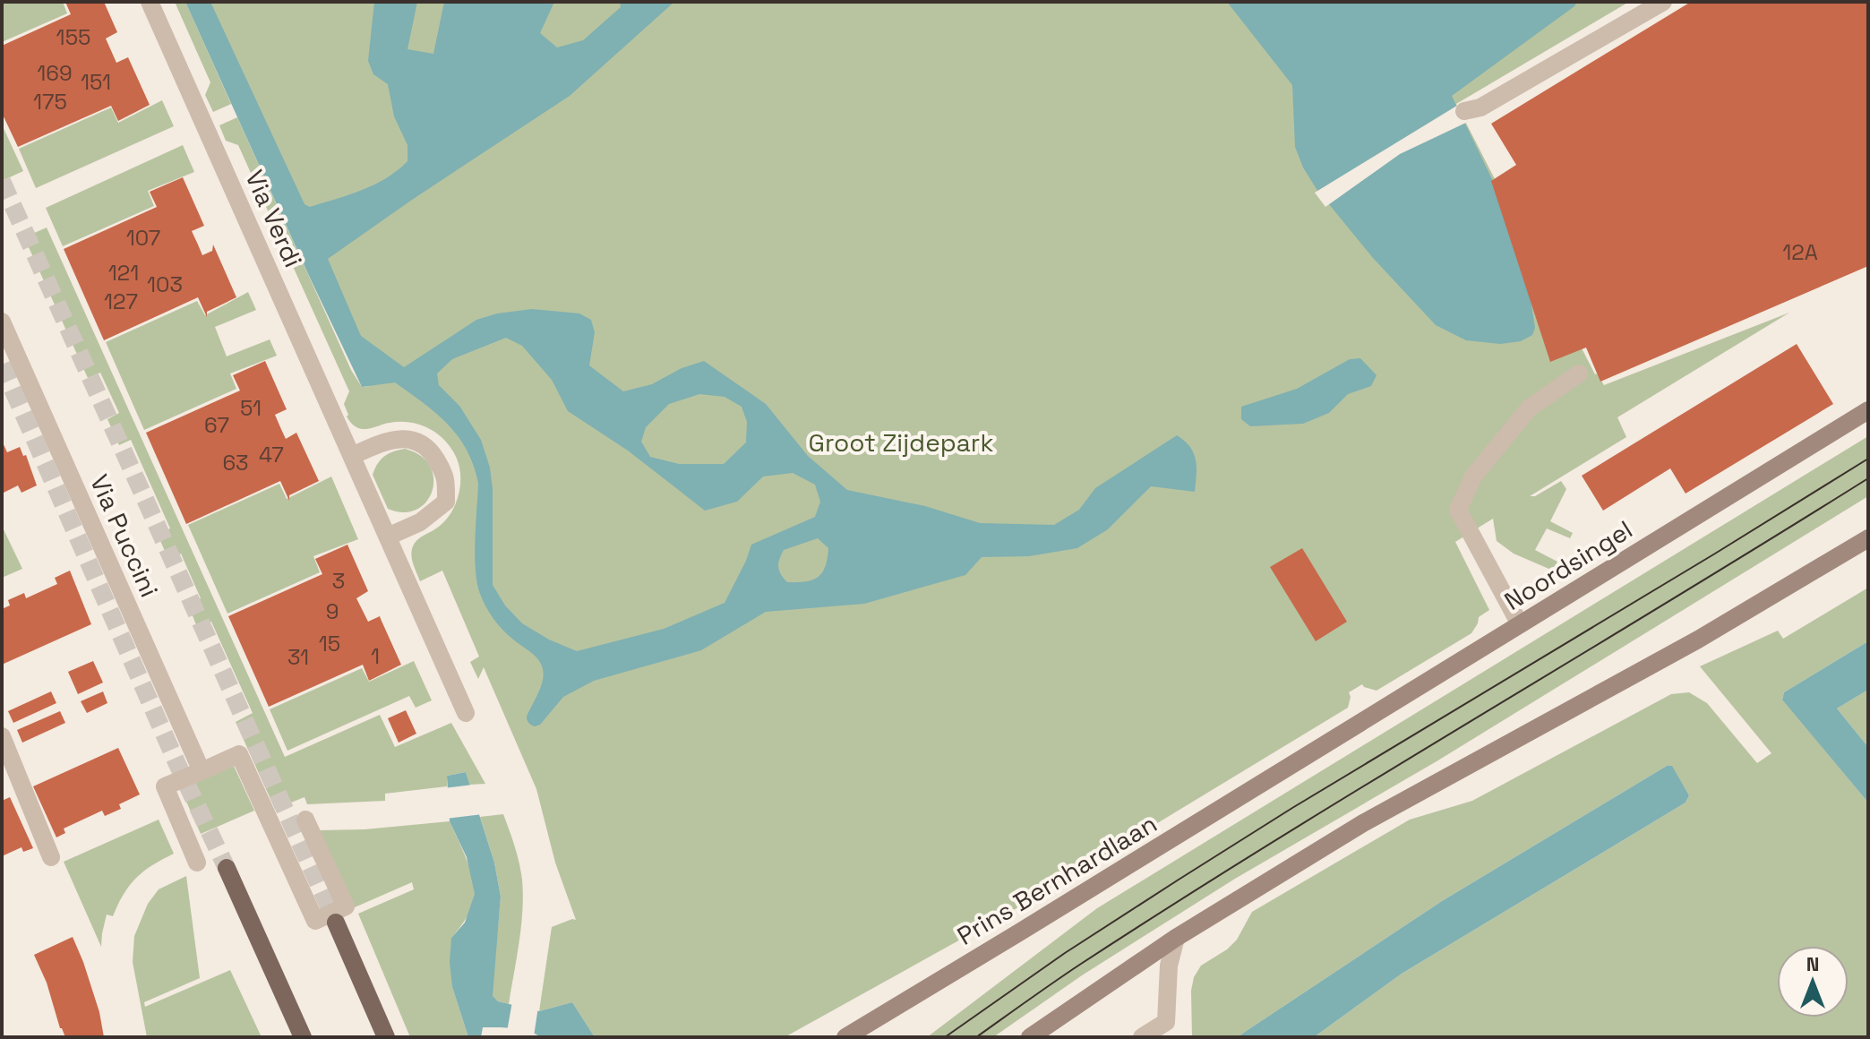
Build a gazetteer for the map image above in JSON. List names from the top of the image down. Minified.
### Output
{"streets":{"main road":["Noordsingel","Prins Bernhardlaan"],"street":["Via Verdi","Via Puccini"]},"crossings":[["Noordsingel","Prins Bernhardlaan"]],"parks":["Groot Zijdepark"],"house_numbers":["155","169","151","175","107","12A","121","103","127","51","67","47","63","3","9","15","1","31"],"north":"top"}
